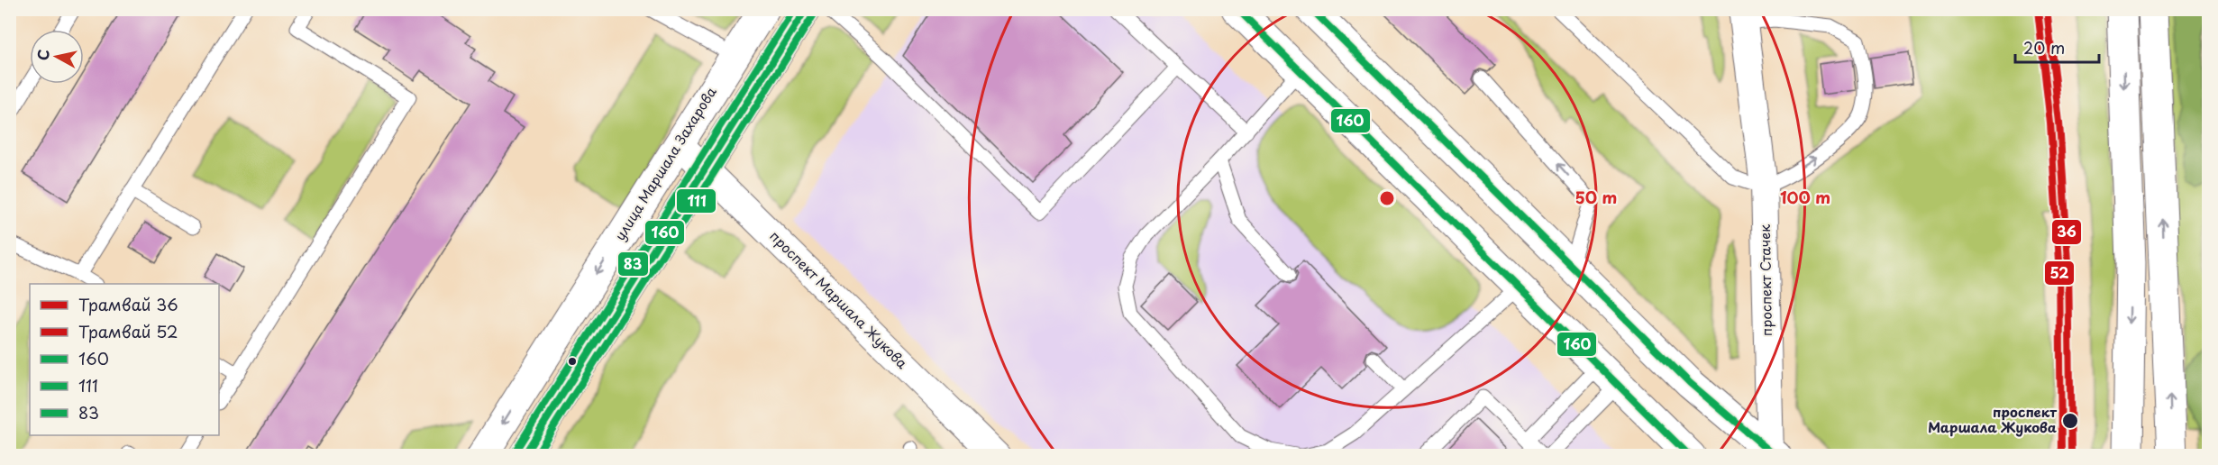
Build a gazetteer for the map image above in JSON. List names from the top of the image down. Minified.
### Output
{"streets":{"main road":["улица Маршала Захарова"],"street":["проспект Стачек","проспект Маршала Жукова"]},"crossings":[["улица Маршала Захарова","проспект Маршала Жукова"]],"places":["проспект Маршала Жукова"],"lines":["tram line 36","transit line 160","transit line 83","tram line 52","transit line 111"],"legend":["Трамвай 36","Трамвай 52","160","111","83"],"scale_bar":"20 m","north":"left","rings":["50 m","100 m"]}
